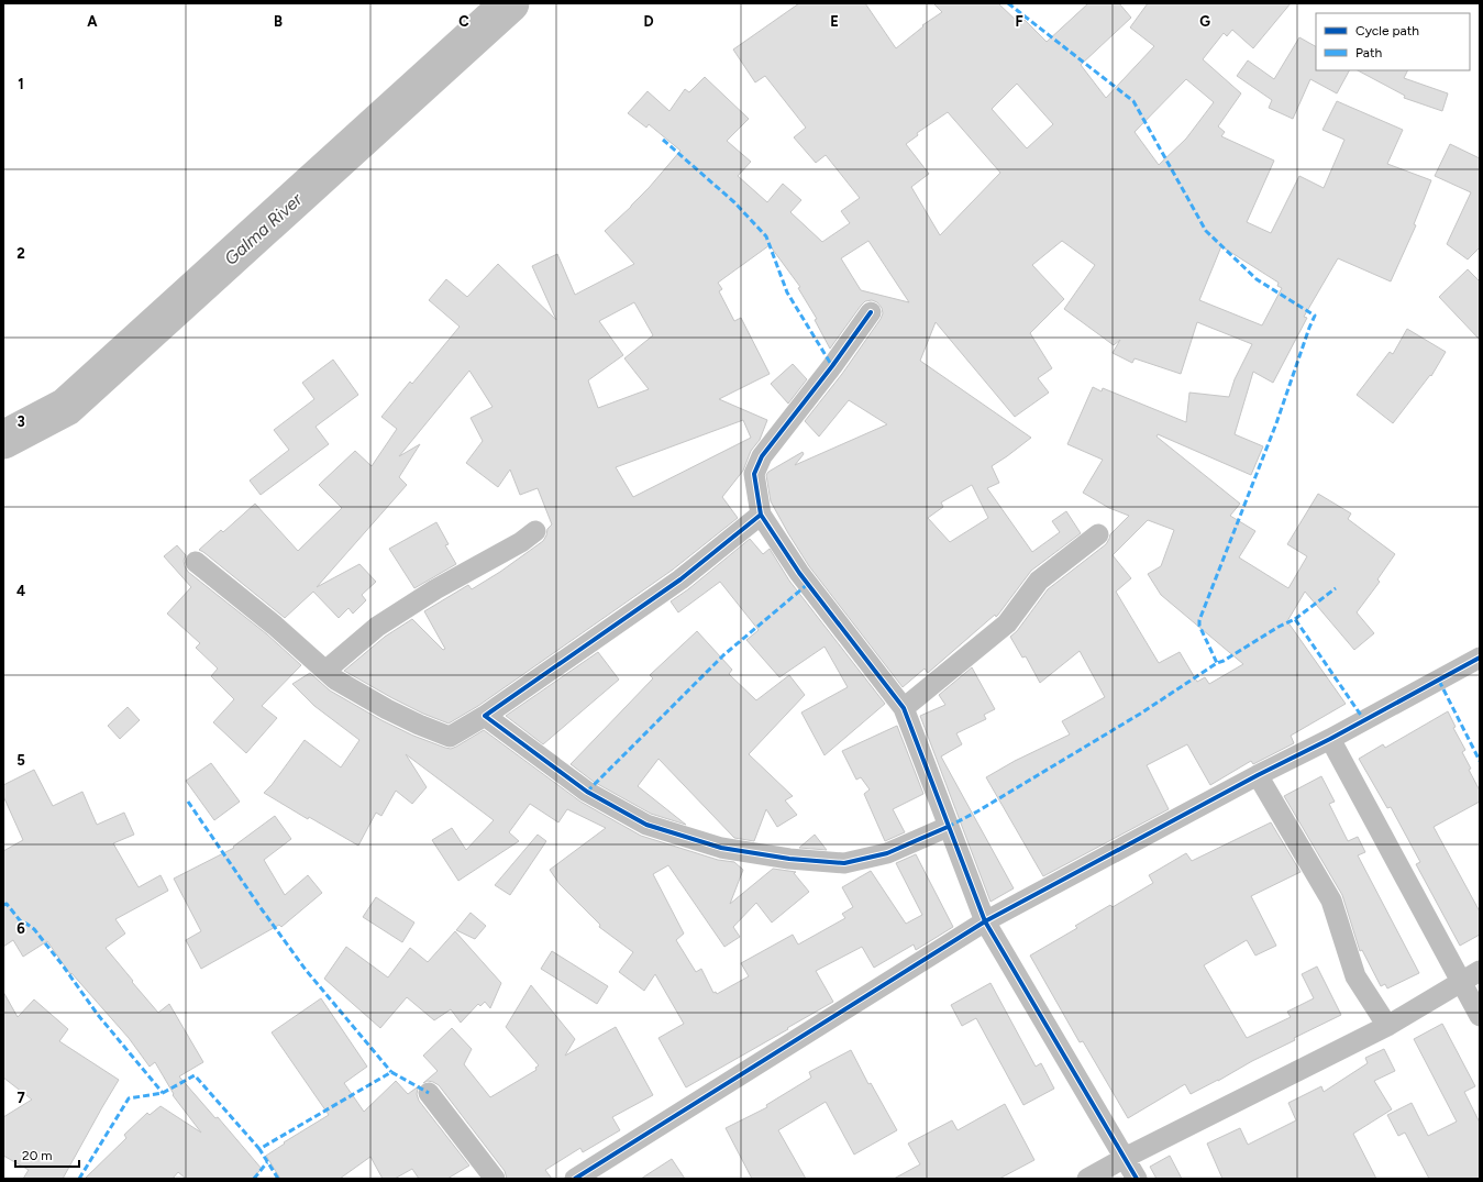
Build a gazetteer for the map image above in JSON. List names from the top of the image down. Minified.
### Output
{"water":["Galma River"],"legend":["Cycle path","Path"],"scale_bar":"20 m","grid":{"columns":["A","B","C","D","E","F","G"],"rows":["1","2","3","4","5","6","7"]}}
